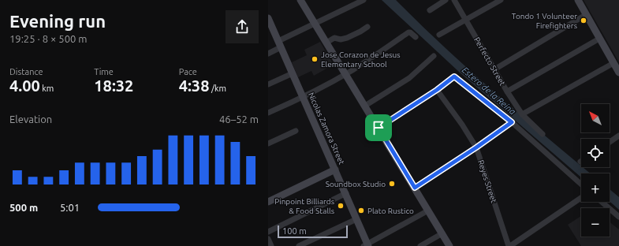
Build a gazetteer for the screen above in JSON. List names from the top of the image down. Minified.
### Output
{"streets":{"main road":["Nicolas Zamora Street"],"street":["Perfecto Street","Reyes Street"]},"water":["Estero de la Reina"],"places":["Tondo 1 Volunteer Firefighters","Jose Corazon de Jesus Elementary School","Soundbox Studio","Pinpoint Billiards & Food Stalls","Plato Rustico"],"scale_bar":"100 m","north":"top left","page":{"heading":["Evening run","19:25 · 8 × 500 m"],"stats":[["Distance","4.00 km"],["Time","18:32"],["Pace","4:38 /km"]],"map_buttons":["+","−"],"chart":["Elevation","46–52 m"],"list":[{"name":"500 m","note":"5:01"}],"scale":"100 m"}}
